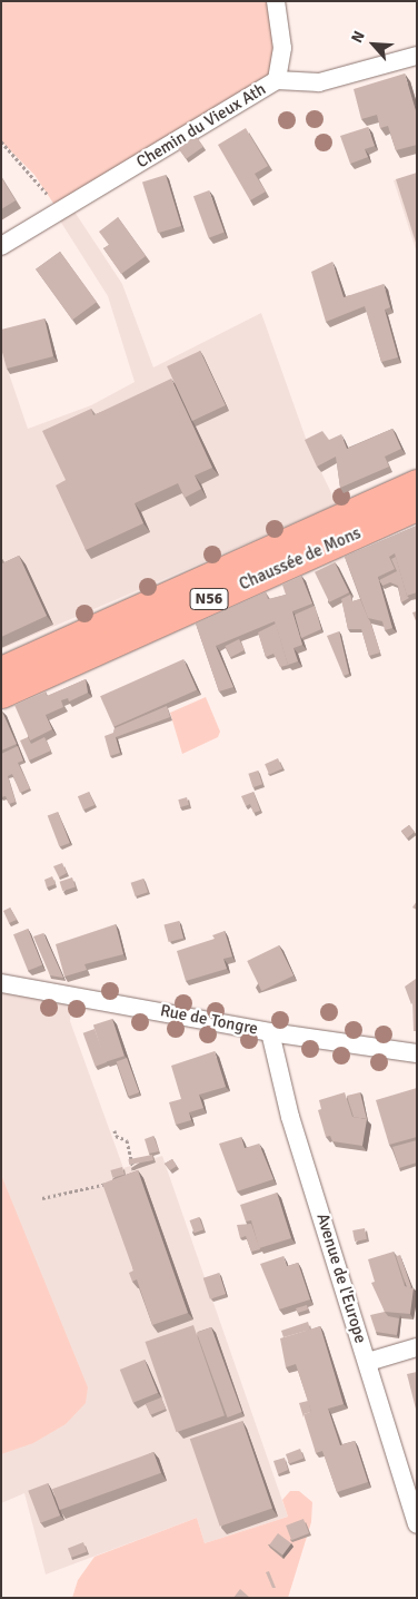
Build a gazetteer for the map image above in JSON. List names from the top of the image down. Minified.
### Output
{"streets":{"main road":["Chaussée de Mons","N56"],"street":["Chemin du Vieux Ath","Rue de Tongre","Avenue de l'Europe"]},"crossings":[["Rue de Tongre","Avenue de l'Europe"]],"north":"top left"}
